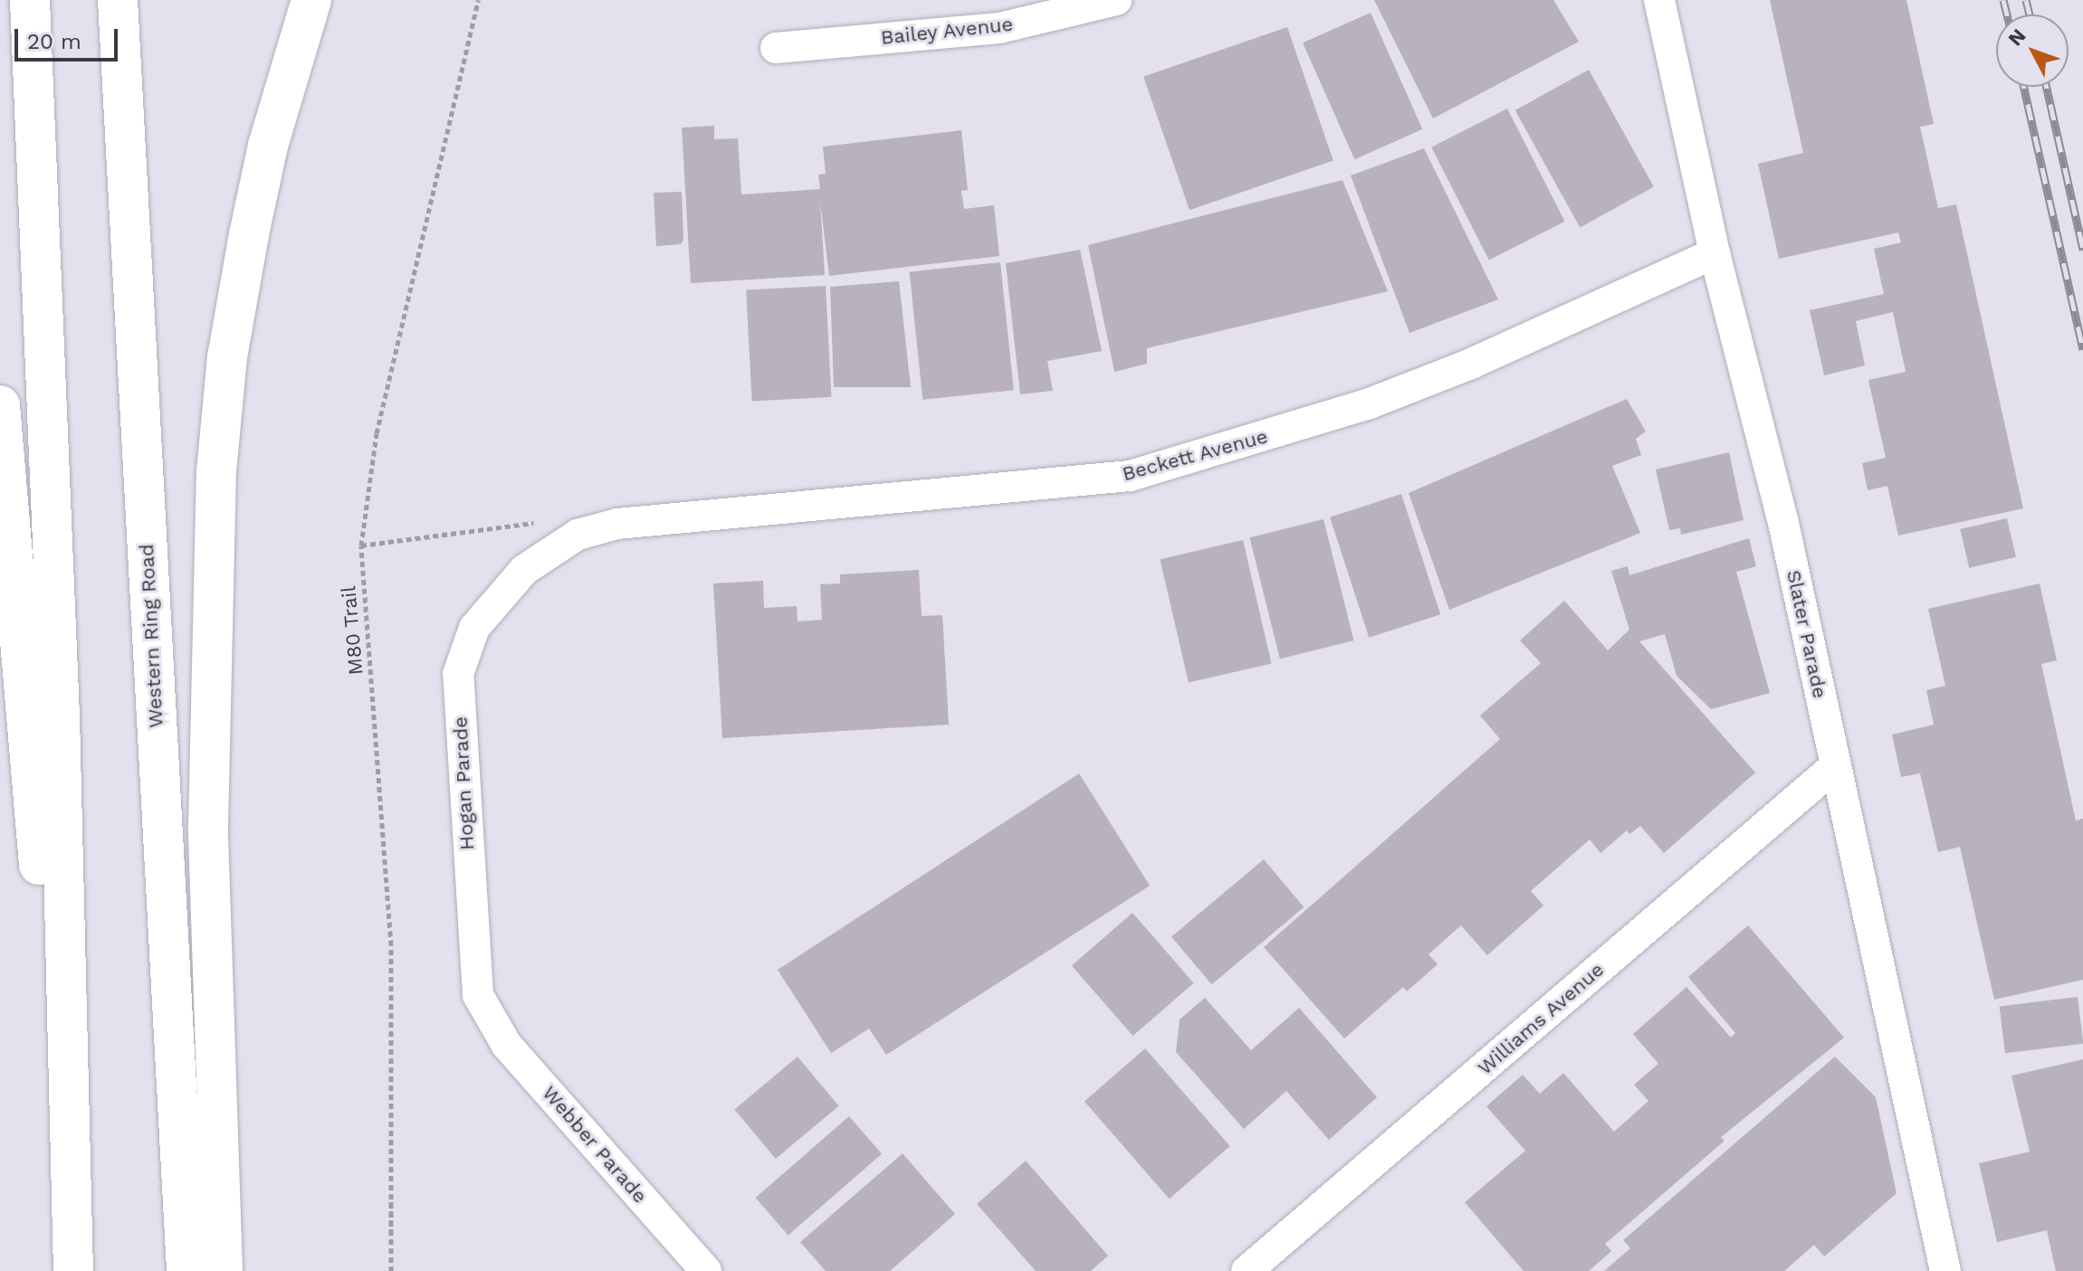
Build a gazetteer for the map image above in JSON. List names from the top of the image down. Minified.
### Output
{"streets":{"highway":["Western Ring Road"],"street":["Bailey Avenue","Beckett Avenue","Slater Parade","Hogan Parade","Williams Avenue","Webber Parade"],"path":["M80 Trail"]},"crossings":[["Beckett Avenue","Slater Parade"],["Beckett Avenue","Hogan Parade"],["Slater Parade","Williams Avenue"],["Hogan Parade","Webber Parade"]],"scale_bar":"20 m","north":"top left"}
